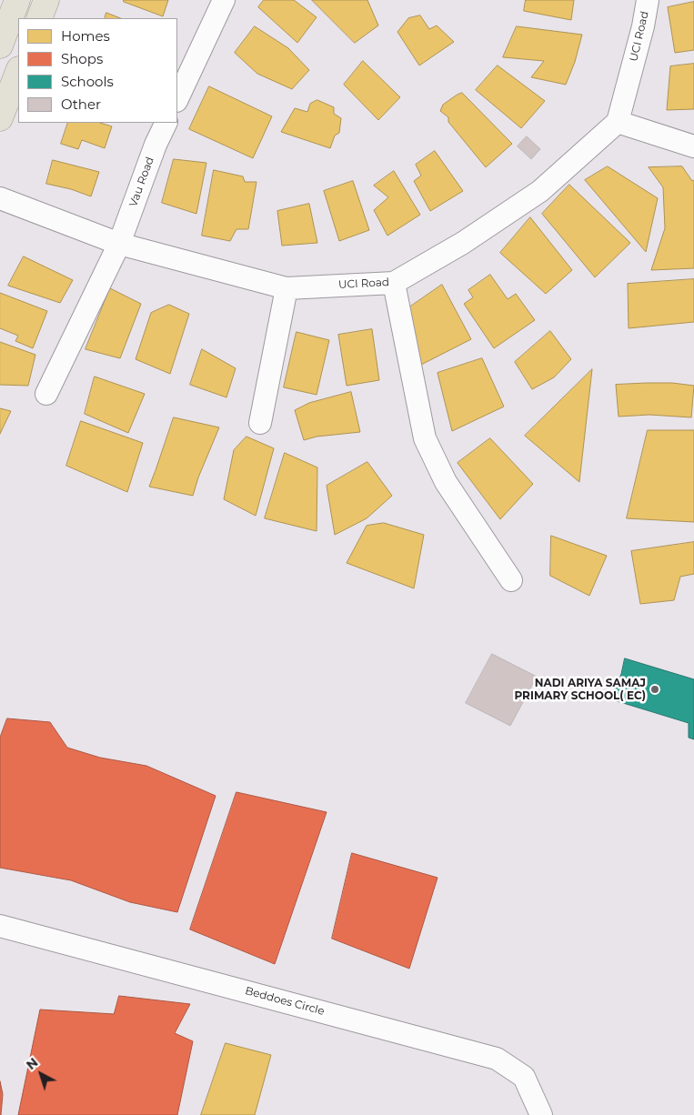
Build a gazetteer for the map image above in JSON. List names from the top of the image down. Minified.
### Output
{"streets":{"street":["UCI Road","Vau Road","Beddoes Circle"]},"crossings":[["UCI Road","Vau Road"]],"places":["NADI ARIYA SAMAJ PRIMARY SCHOOL( EC)"],"legend":["Homes","Shops","Schools","Other"],"north":"top left"}
